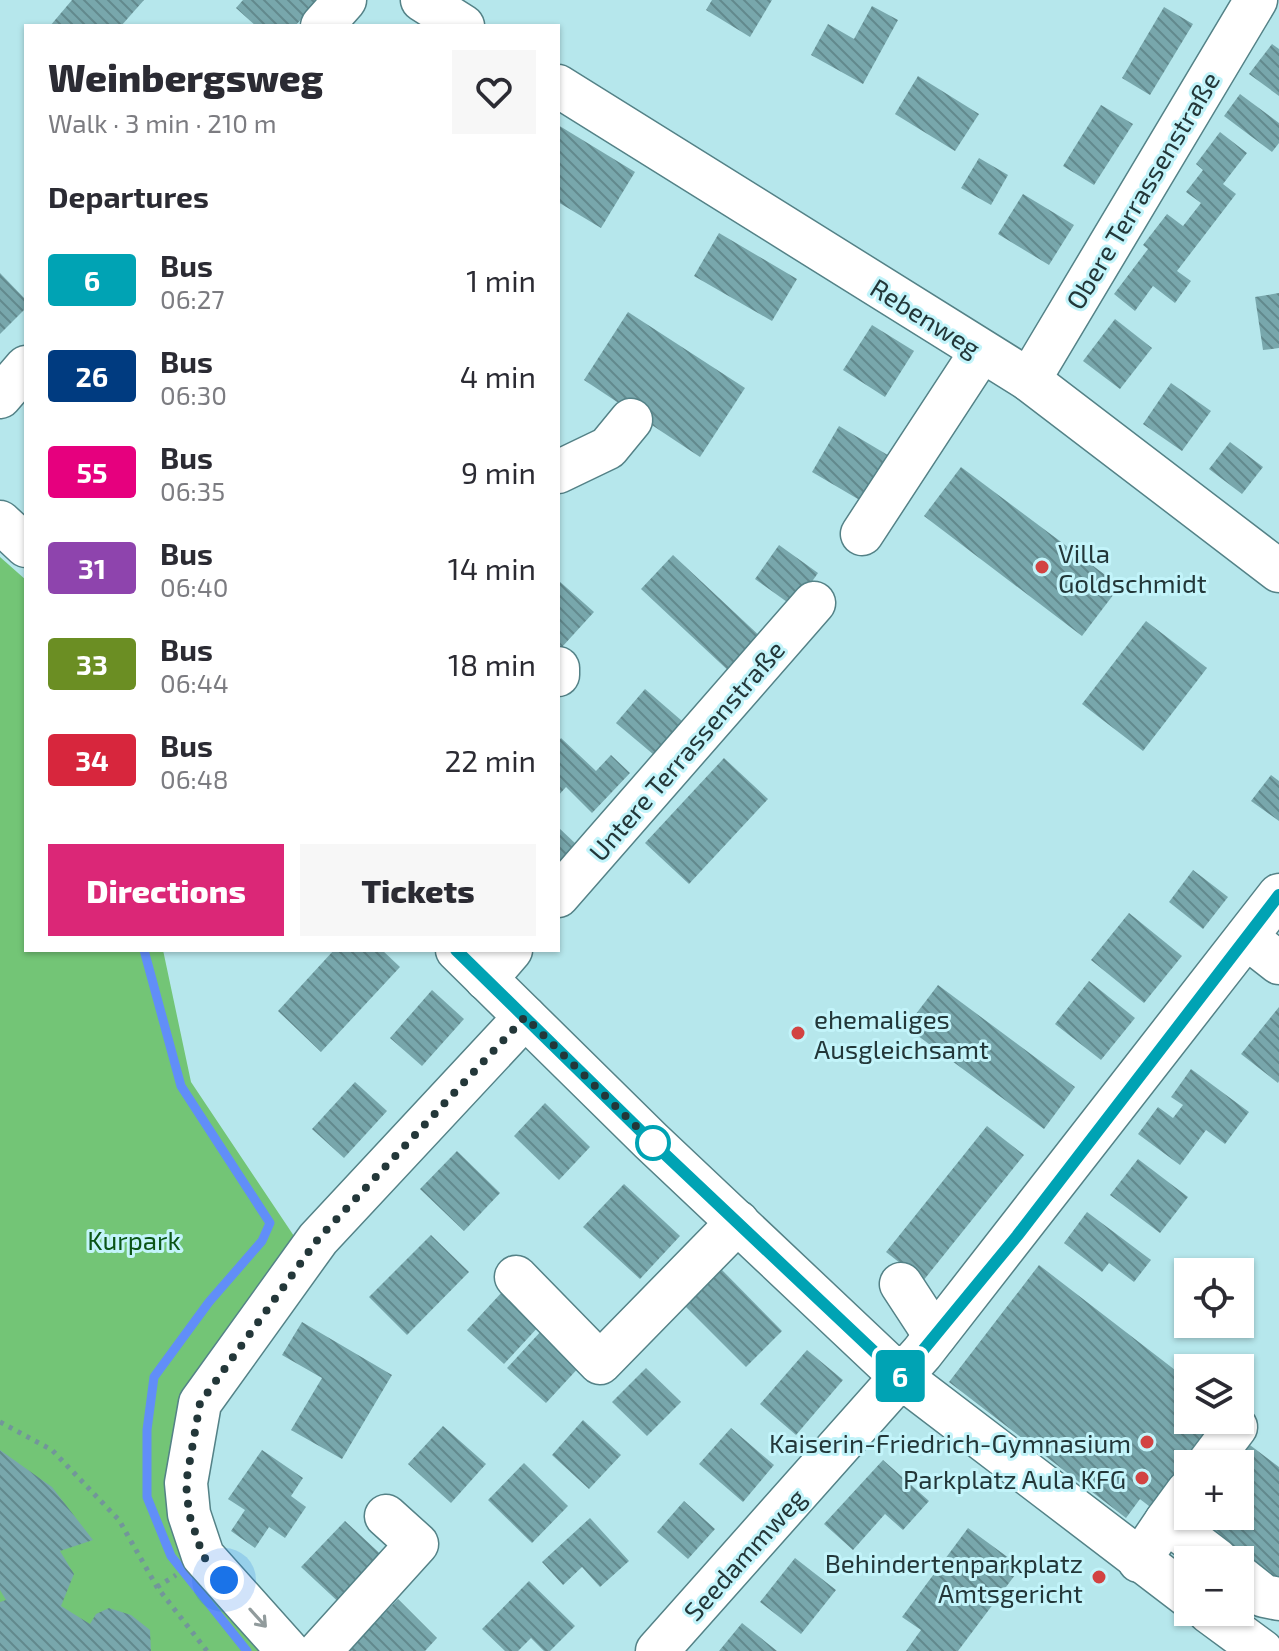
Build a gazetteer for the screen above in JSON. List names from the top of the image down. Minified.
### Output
{"streets":{"street":["Obere Terrassenstraße","Rebenweg","Untere Terrassenstraße","Seedammweg"]},"crossings":[["Obere Terrassenstraße","Rebenweg"]],"parks":["Kurpark"],"places":["Villa Goldschmidt","ehemaliges Ausgleichsamt","Kaiserin-Friedrich-Gymnasium","Parkplatz Aula KFG","Behindertenparkplatz Amtsgericht"],"lines":["bus line 6"],"page":{"on_map":"6","heading":[["Weinbergsweg","Walk · 3 min · 210 m"],"Departures"],"list":[{"mark":"6","name":"Bus","note":"06:27","value":"1 min"},{"mark":"26","name":"Bus","note":"06:30","value":"4 min"},{"mark":"55","name":"Bus","note":"06:35","value":"9 min"},{"mark":"31","name":"Bus","note":"06:40","value":"14 min"},{"mark":"33","name":"Bus","note":"06:44","value":"18 min"},{"mark":"34","name":"Bus","note":"06:48","value":"22 min"}],"buttons":["Directions","Tickets"],"map_buttons":["+","−"]}}
